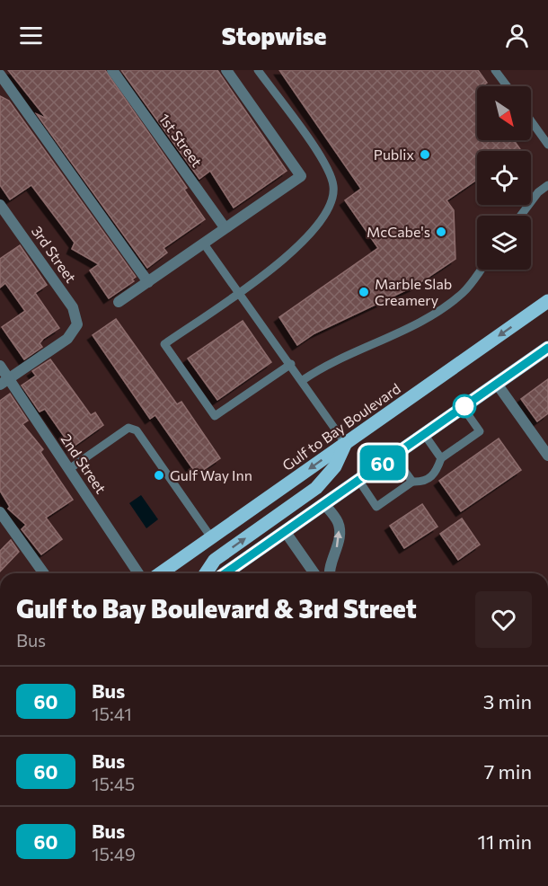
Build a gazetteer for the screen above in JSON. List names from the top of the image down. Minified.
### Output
{"streets":{"main road":["Gulf to Bay Boulevard"],"street":["1st Street","3rd Street","2nd Street"]},"crossings":[["3rd Street","2nd Street"]],"places":["Publix","McCabe's","Marble Slab Creamery","Gulf Way Inn"],"lines":["bus line 60"],"north":"bottom right","page":{"header":"Stopwise","on_map":"60","heading":["Gulf to Bay Boulevard & 3rd Street","Bus"],"list":[{"mark":"60","name":"Bus","note":"15:41","value":"3 min"},{"mark":"60","name":"Bus","note":"15:45","value":"7 min"},{"mark":"60","name":"Bus","note":"15:49","value":"11 min"}]}}
